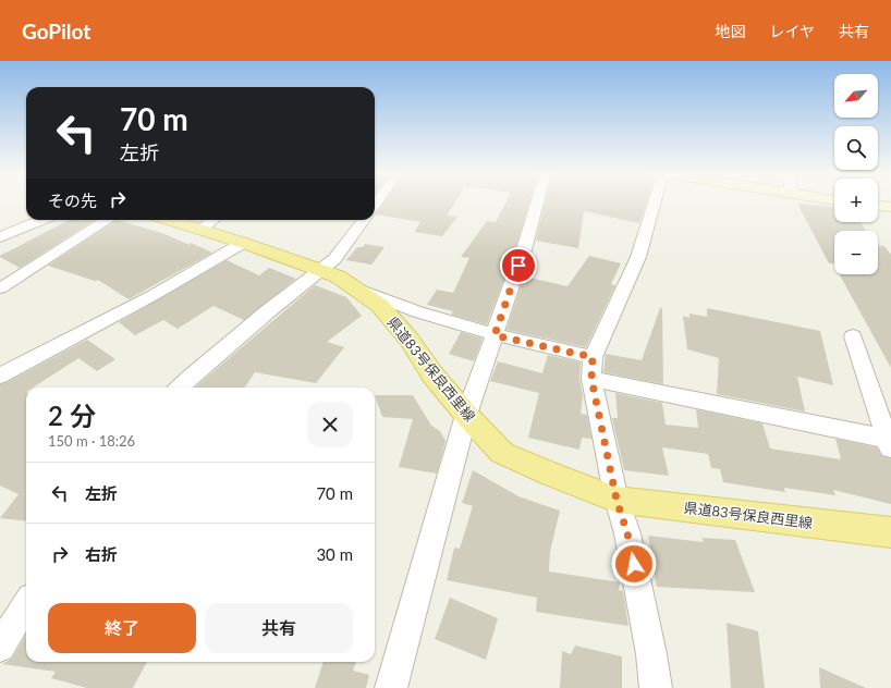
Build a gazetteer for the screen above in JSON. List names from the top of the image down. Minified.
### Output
{"streets":{"main road":["県道83号保良西里線"]},"north":"bottom left","page":{"header":"GoPilot","nav":["地図","レイヤ","共有"],"map_buttons":["+","−"],"turn":["70 m","左折"],"then":"その先","heading":["2 分","150 m · 18:26"],"list":[{"name":"左折","value":"70 m"},{"name":"右折","value":"30 m"}],"buttons":["終了","共有"]}}
